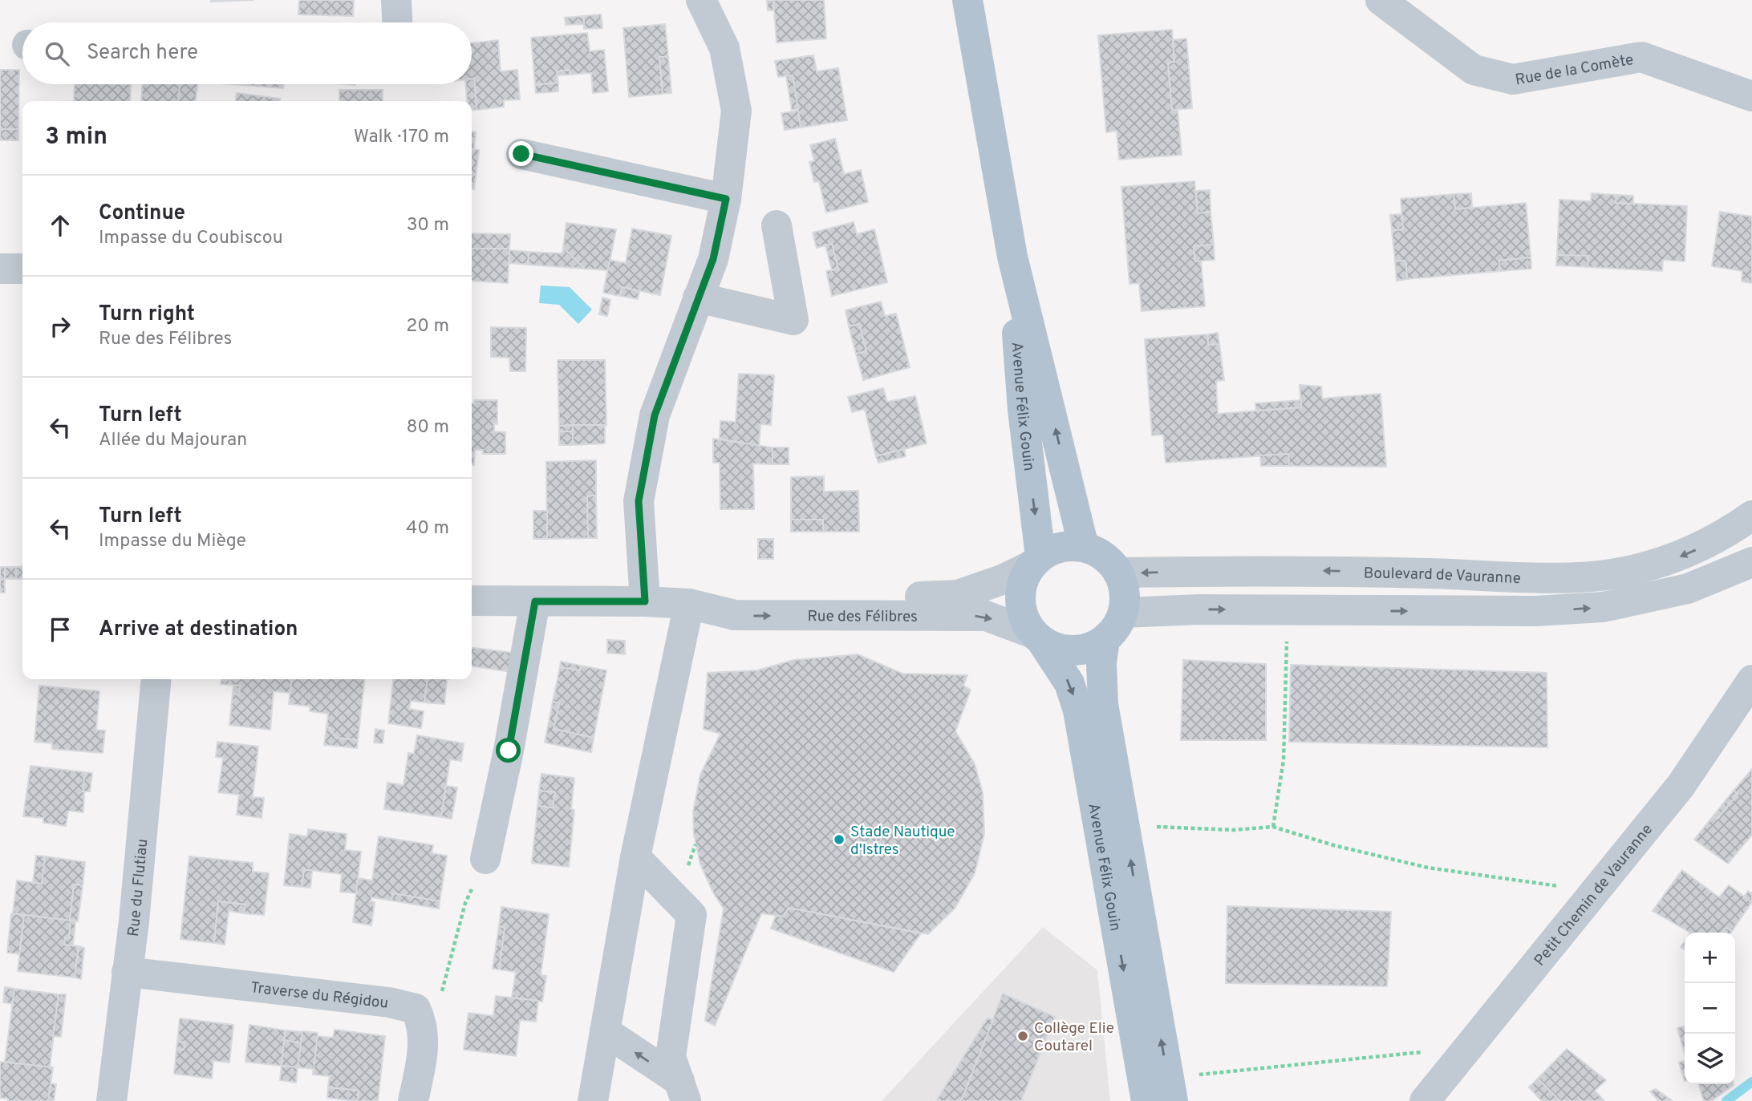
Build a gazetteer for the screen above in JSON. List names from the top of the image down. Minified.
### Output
{"streets":{"main road":["Avenue Félix Gouin"],"street":["Rue de la Comète","Boulevard de Vauranne","Rue des Félibres","Rue du Flutiau","Petit Chemin de Vauranne","Traverse du Régidou"]},"crossings":[["Avenue Félix Gouin","Boulevard de Vauranne"],["Avenue Félix Gouin","Rue des Félibres"],["Boulevard de Vauranne","Rue des Félibres"],["Rue du Flutiau","Traverse du Régidou"]],"places":["Stade Nautique d'Istres","Collège Elie Coutarel"],"page":{"search":"Search here","heading":["3 min","Walk · 170 m"],"list":[["Continue","Impasse du Coubiscou","30 m"],["Turn right","Rue des Félibres","20 m"],["Turn left","Allée du Majouran","80 m"],["Turn left","Impasse du Miège","40 m"],"Arrive at destination"],"map_buttons":["+","−"]}}
